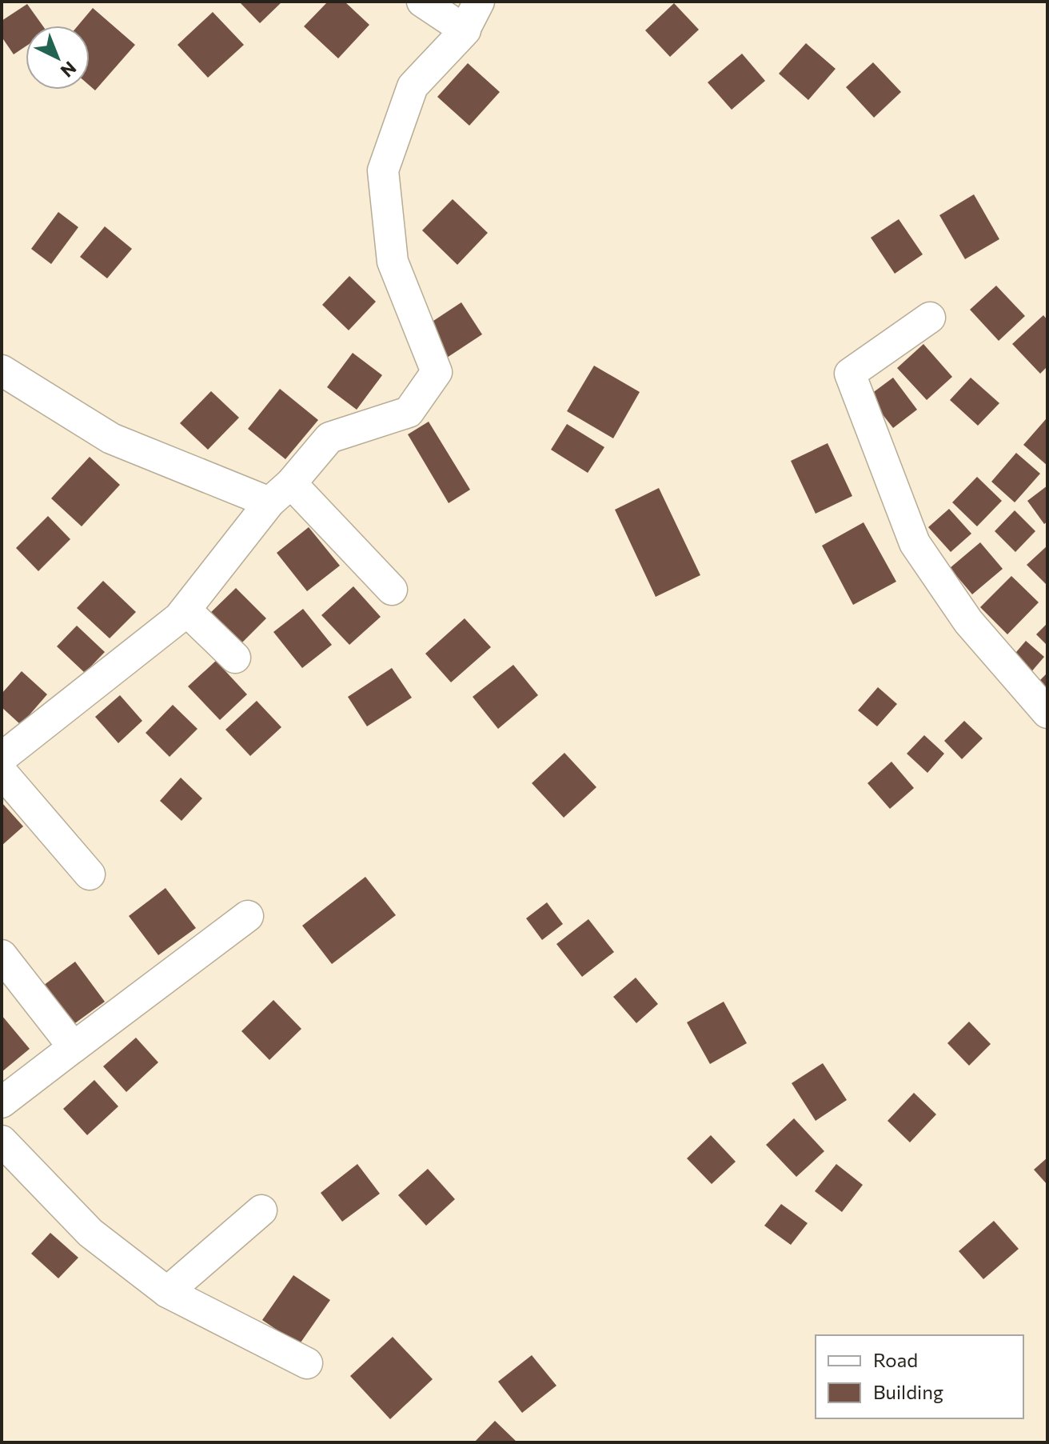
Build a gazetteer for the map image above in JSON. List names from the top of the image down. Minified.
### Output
{"legend":["Road","Building"],"north":"bottom right"}
